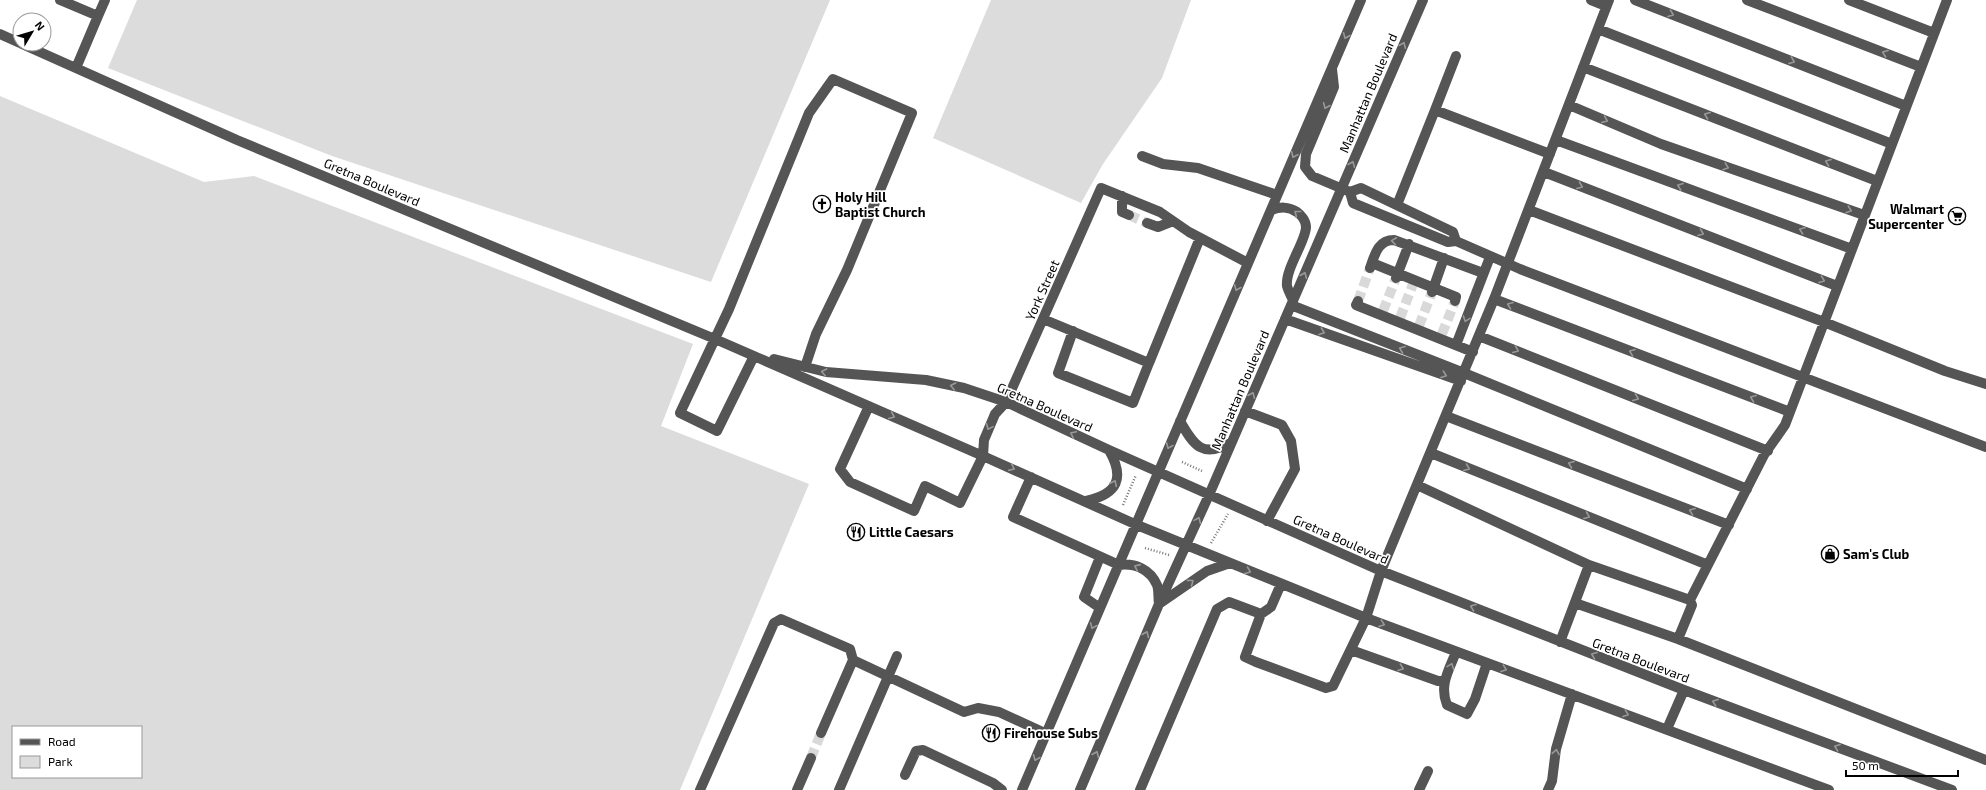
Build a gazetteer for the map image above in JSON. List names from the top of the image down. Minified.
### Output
{"streets":{"street":["Manhattan Boulevard","Gretna Boulevard","York Street"]},"crossings":[["Manhattan Boulevard","Gretna Boulevard"],["Gretna Boulevard","York Street"]],"places":{"church":["Holy Hill Baptist Church"],"supermarket":["Walmart Supercenter"],"restaurant":["Little Caesars","Firehouse Subs"],"shop":["Sam's Club"]},"legend":["Road","Park"],"scale_bar":"50 m","north":"top right"}
